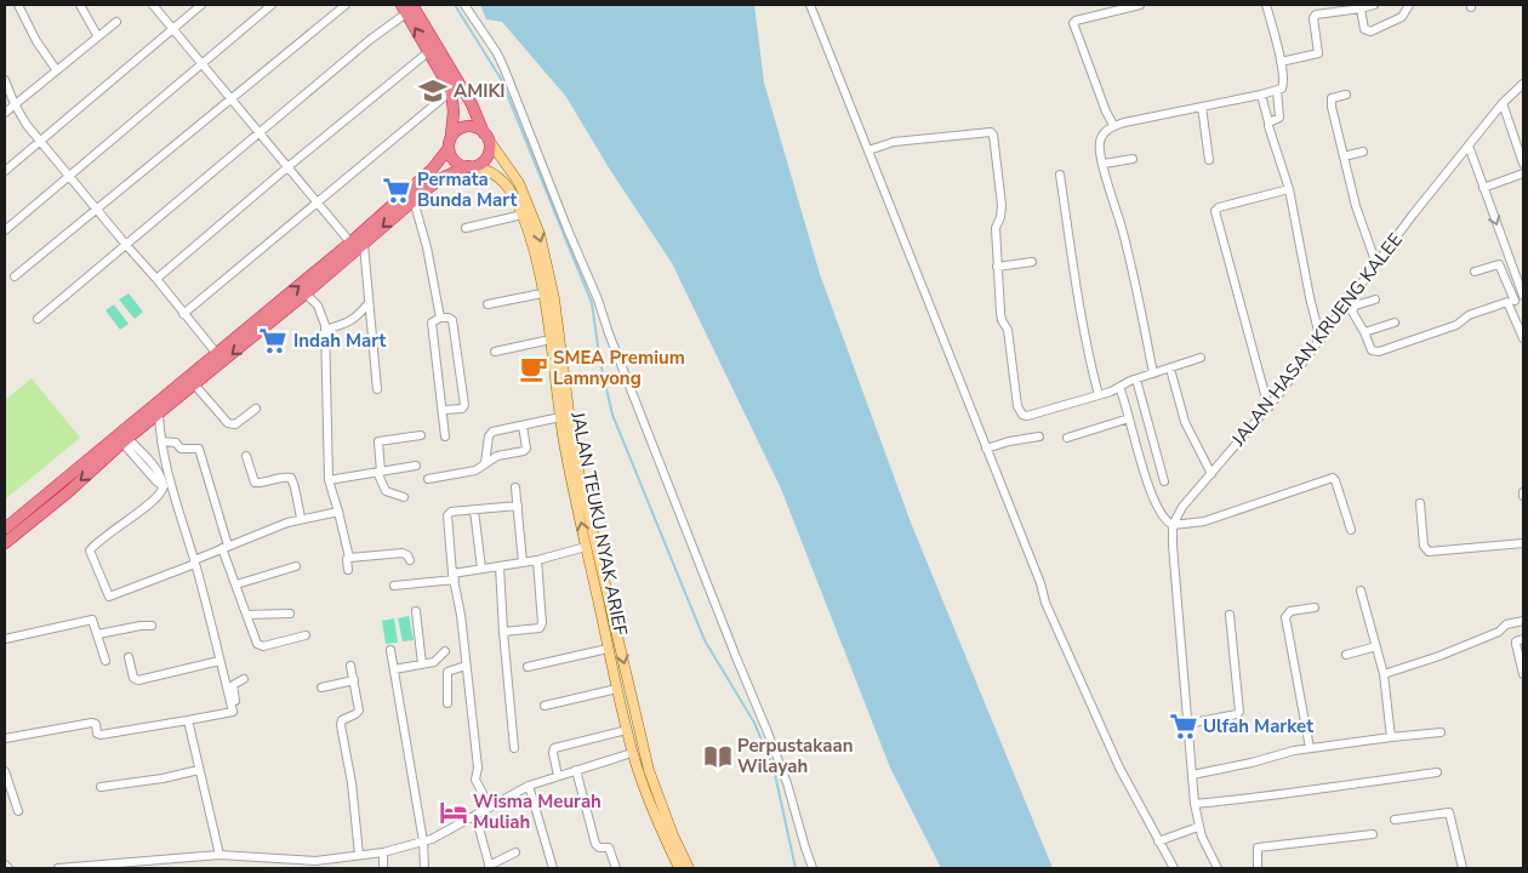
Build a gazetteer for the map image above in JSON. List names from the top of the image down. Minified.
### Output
{"streets":{"main road":["JALAN TEUKU NYAK ARIEF"],"street":["JALAN HASAN KRUENG KALEE"]},"places":{"school or university":["AMIKI"],"supermarket":["Permata Bunda Mart","Indah Mart","Ulfah Market"],"cafe":["SMEA Premium Lamnyong"],"library":["Perpustakaan Wilayah"],"hotel":["Wisma Meurah Muliah"]}}
